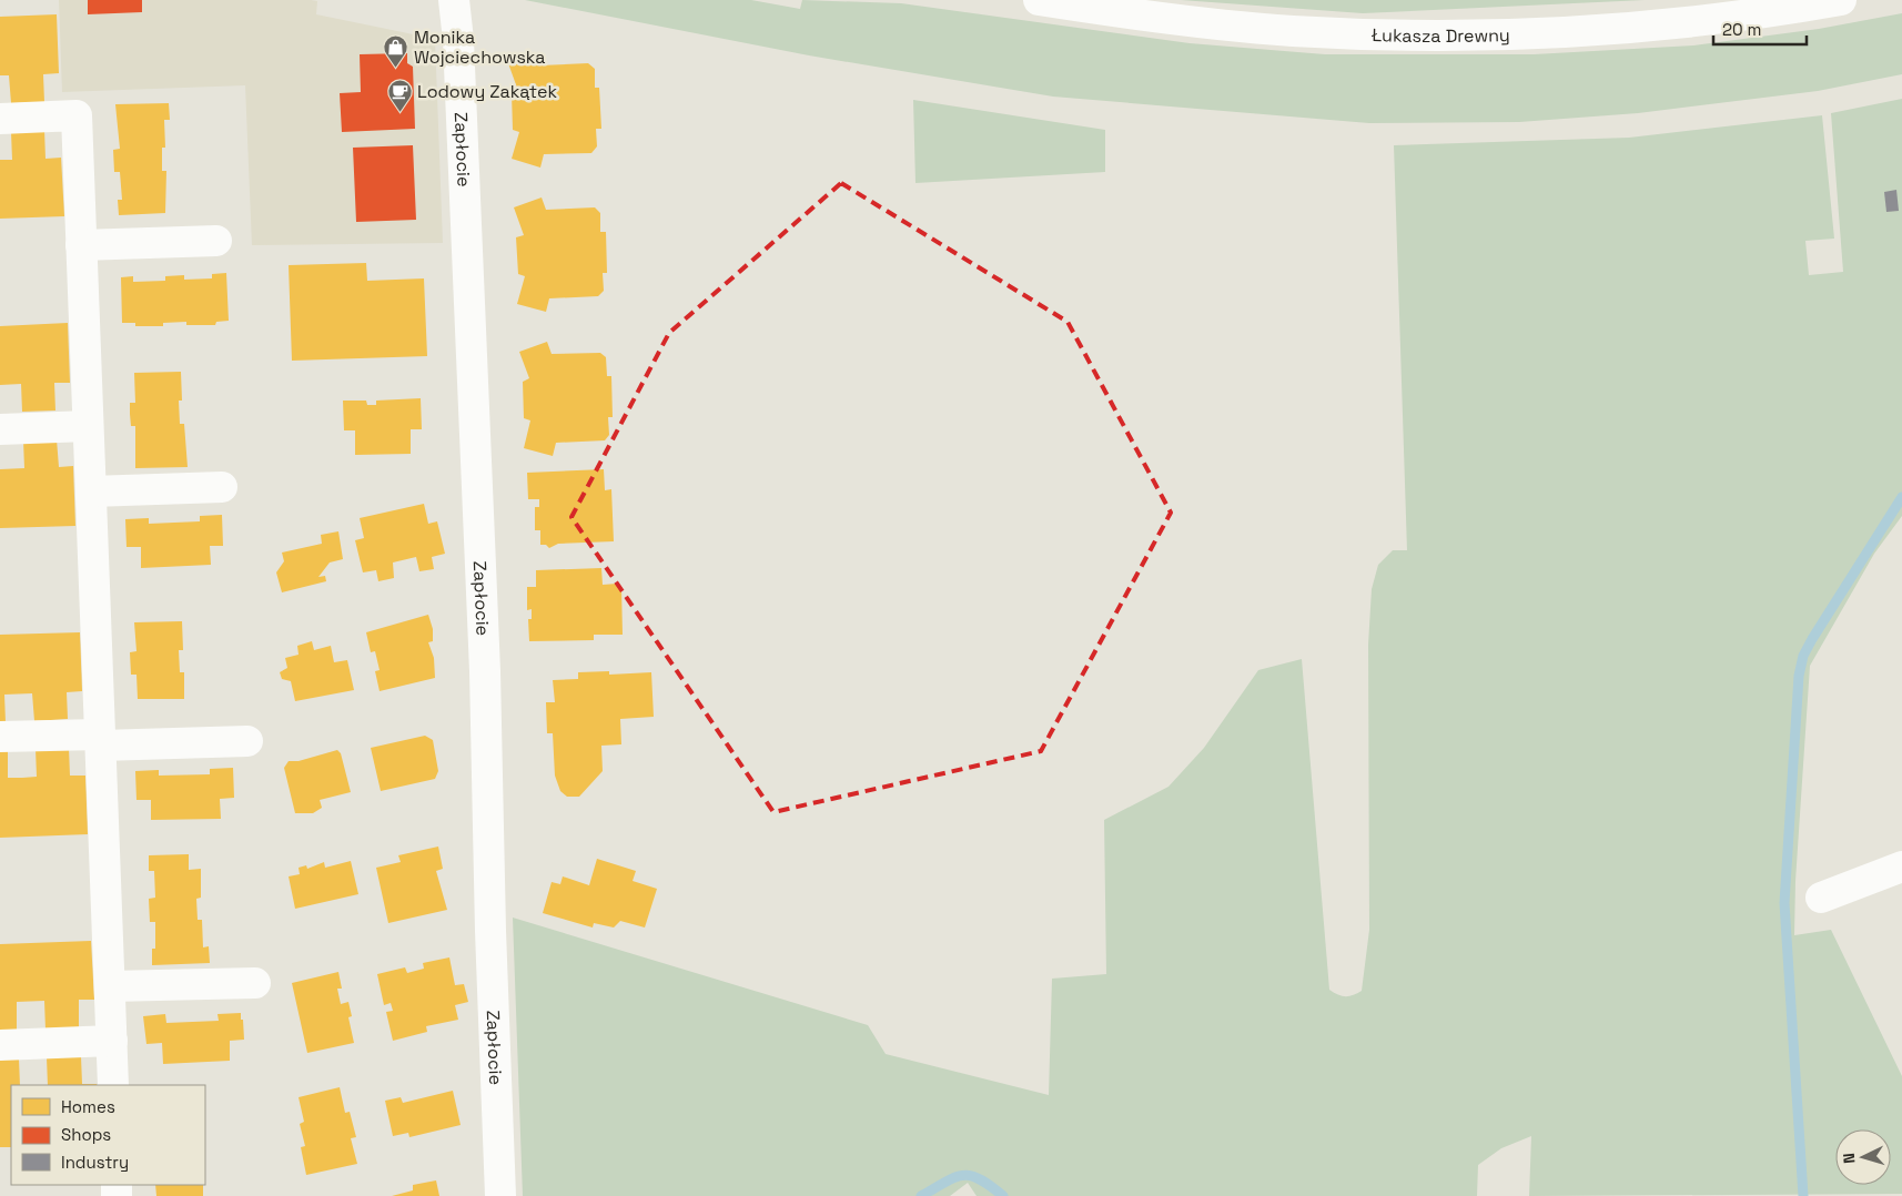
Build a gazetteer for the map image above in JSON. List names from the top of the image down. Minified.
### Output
{"streets":{"street":["Łukasza Drewny","Zapłocie"]},"places":{"shop":["Monika Wojciechowska"],"cafe":["Lodowy Zakątek"]},"legend":["Homes","Shops","Industry"],"scale_bar":"20 m","north":"left"}
